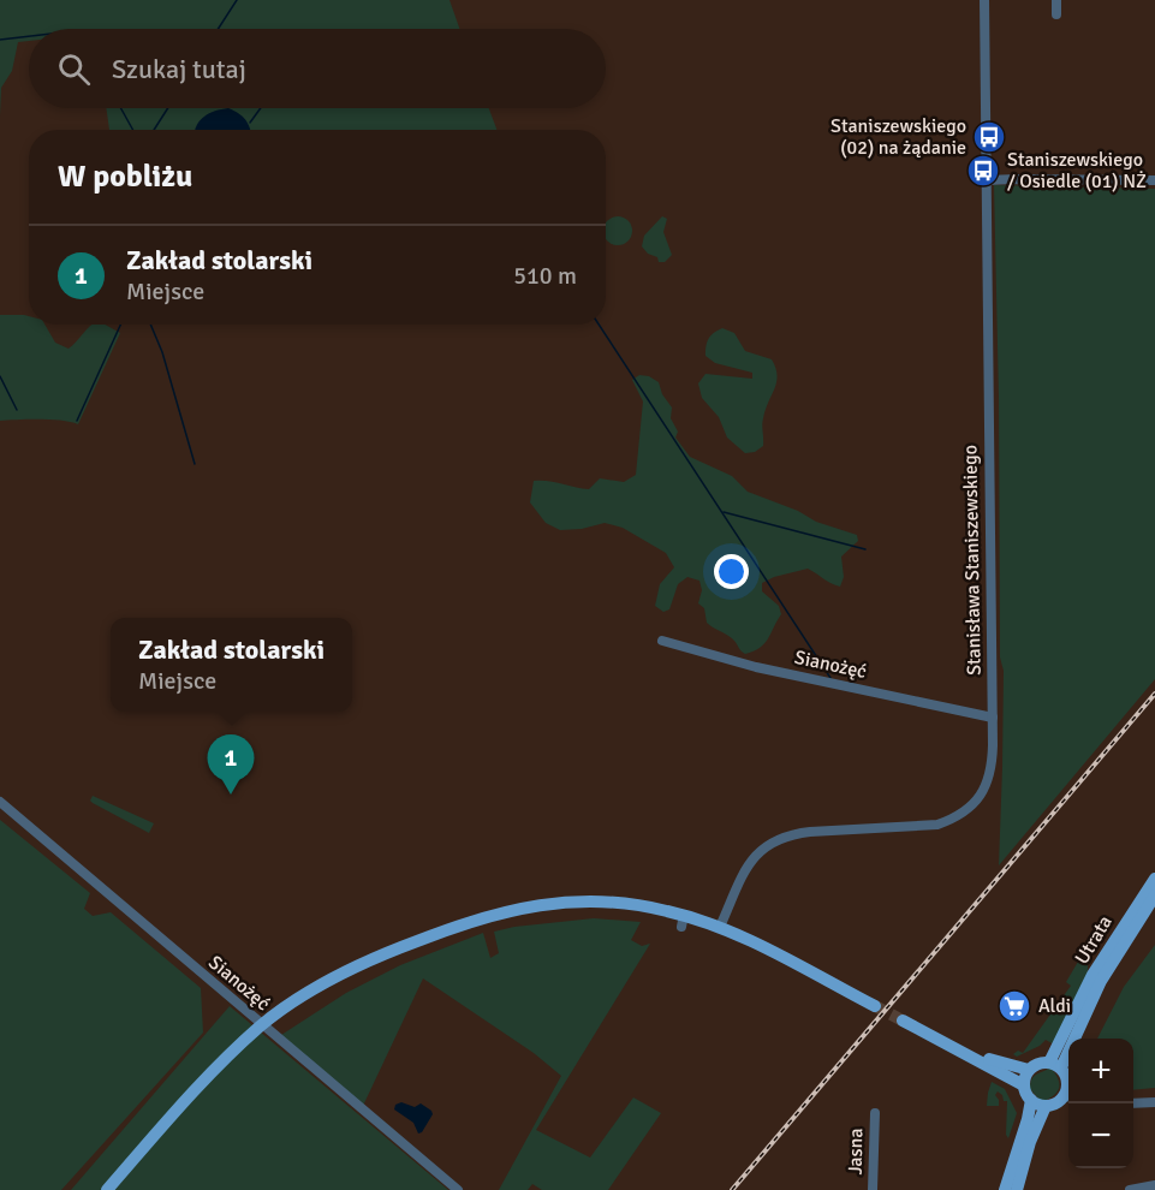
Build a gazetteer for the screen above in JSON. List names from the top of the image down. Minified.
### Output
{"streets":{"main road":["Utrata"],"street":["Stanisława Staniszewskiego","Sianożęć","Jasna"]},"crossings":[["Stanisława Staniszewskiego","Sianożęć"]],"places":{"bus stop":["Staniszewskiego (02) na żądanie","Staniszewskiego / Osiedle (01) NŻ"],"supermarket":["Aldi"]},"page":{"search":"Szukaj tutaj","heading":"W pobliżu","list":[{"mark":"1","name":"Zakład stolarski","note":"Miejsce","value":"510 m"}],"popup":["Zakład stolarski","Miejsce"],"pins":"1","map_buttons":["+","−"]}}
